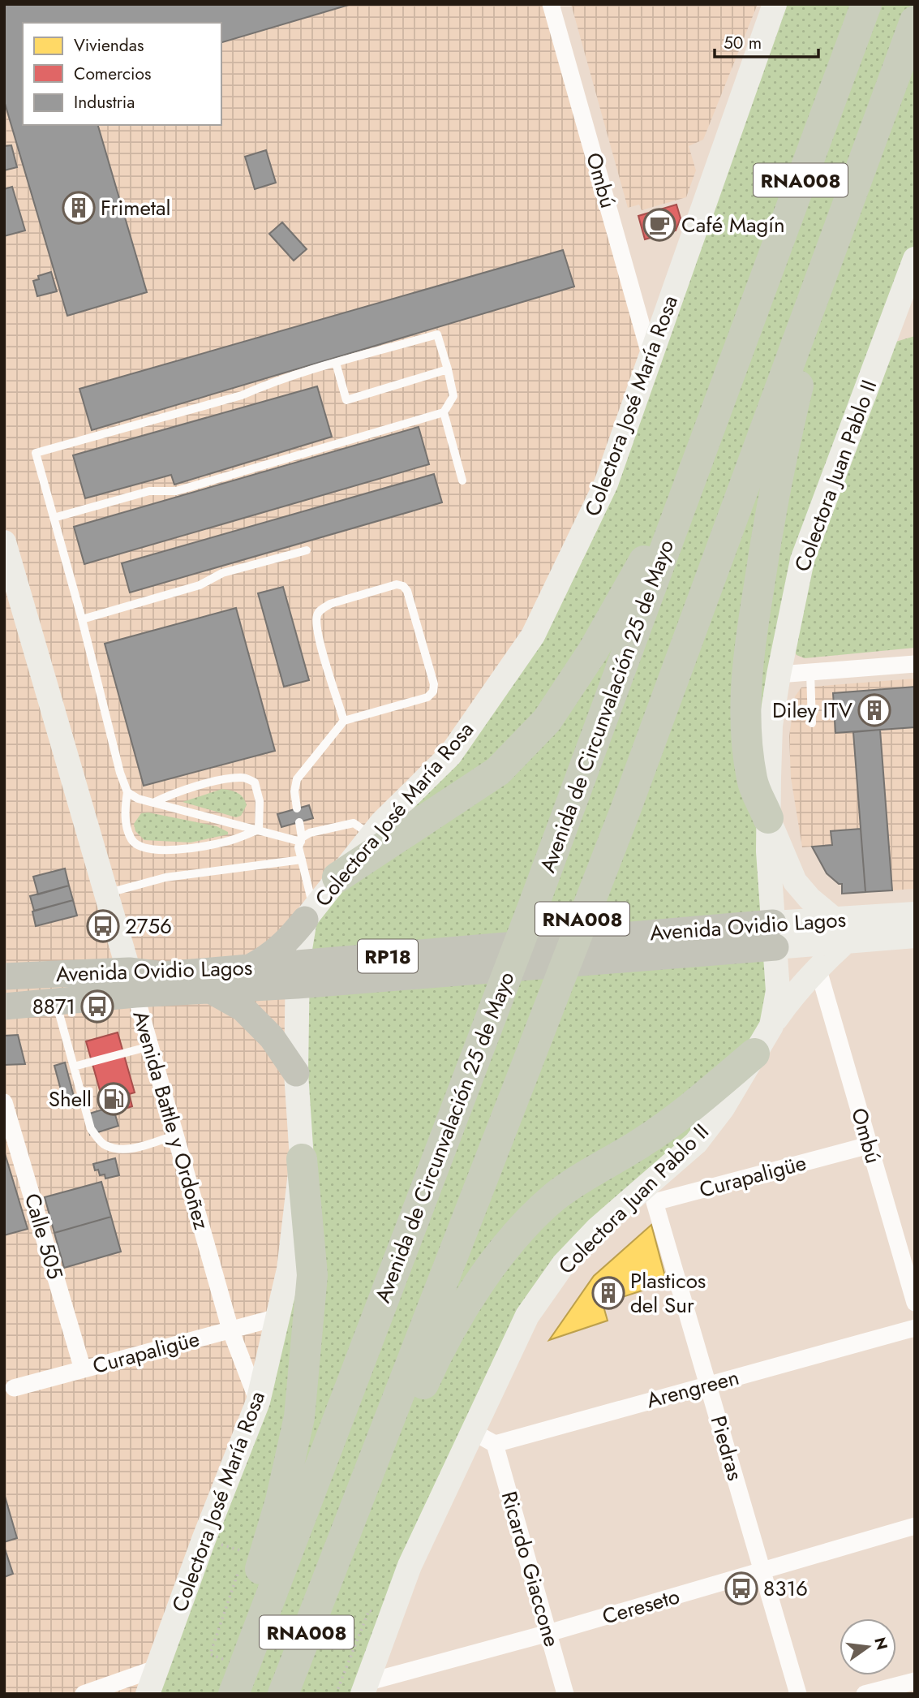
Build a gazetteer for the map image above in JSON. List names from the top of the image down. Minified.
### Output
{"streets":{"highway":["RNA008","Avenida de Circunvalación 25 de Mayo"],"main road":["Colectora José María Rosa","Colectora Juan Pablo II","Avenida Ovidio Lagos","RP18","Avenida Battle y Ordoñez"],"street":["Ombú","Curapaligüe","Calle 505","Arengreen","Piedras","Ricardo Giaccone","Cereseto"]},"crossings":[["Ombú","Colectora José María Rosa"],["Ombú","Curapaligüe"],["Colectora José María Rosa","Avenida Ovidio Lagos"],["Colectora José María Rosa","RP18"],["Colectora José María Rosa","Avenida Battle y Ordoñez"],["Colectora José María Rosa","Curapaligüe"],["Colectora Juan Pablo II","Avenida Ovidio Lagos"],["Colectora Juan Pablo II","Curapaligüe"],["Colectora Juan Pablo II","Piedras"],["Colectora Juan Pablo II","Cereseto"],["Avenida Ovidio Lagos","RP18"],["Avenida Ovidio Lagos","Avenida Battle y Ordoñez"],["Avenida Battle y Ordoñez","Curapaligüe"],["Curapaligüe","Calle 505"],["Curapaligüe","Piedras"],["Arengreen","Piedras"],["Arengreen","Ricardo Giaccone"],["Piedras","Cereseto"],["Ricardo Giaccone","Cereseto"]],"places":{"building":["Frimetal","Diley ITV","Plasticos del Sur"],"cafe":["Café Magín"],"bus stop":["2756","8871","8316"],"fuel station":["Shell"]},"legend":["Viviendas","Comercios","Industria"],"scale_bar":"50 m","north":"right"}
